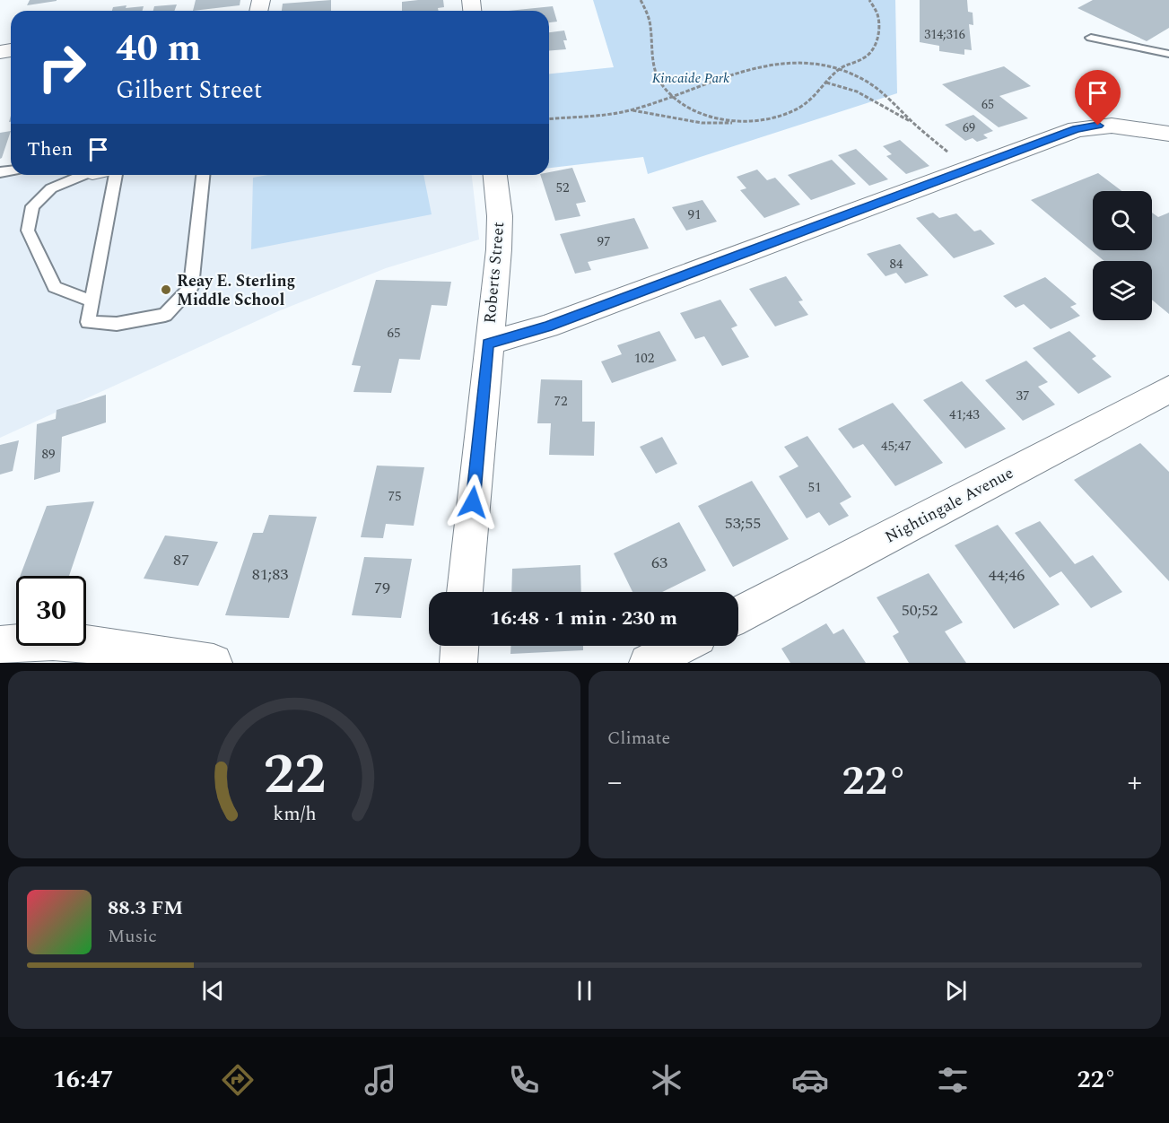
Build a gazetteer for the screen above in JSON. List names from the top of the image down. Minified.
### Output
{"streets":{"street":["Roberts Street","Nightingale Avenue"]},"parks":["Kincaide Park"],"places":["Reay E. Sterling Middle School"],"house_numbers":["314;316","65","69","52","91","97","84","65","102","37","72","41;43","45;47","89","51","75","53;55","87","63","81;83","44;46","79","50;52"],"page":{"turn":["40 m","Gilbert Street"],"then":"Then","limit":"30","trip":"16:48 · 1 min · 230 m","tile":"Climate","heat":["−","22°","+"],"song":["88.3 FM","Music"],"tabs":["16:47","22°"],"gauge":["22","km/h"]}}
